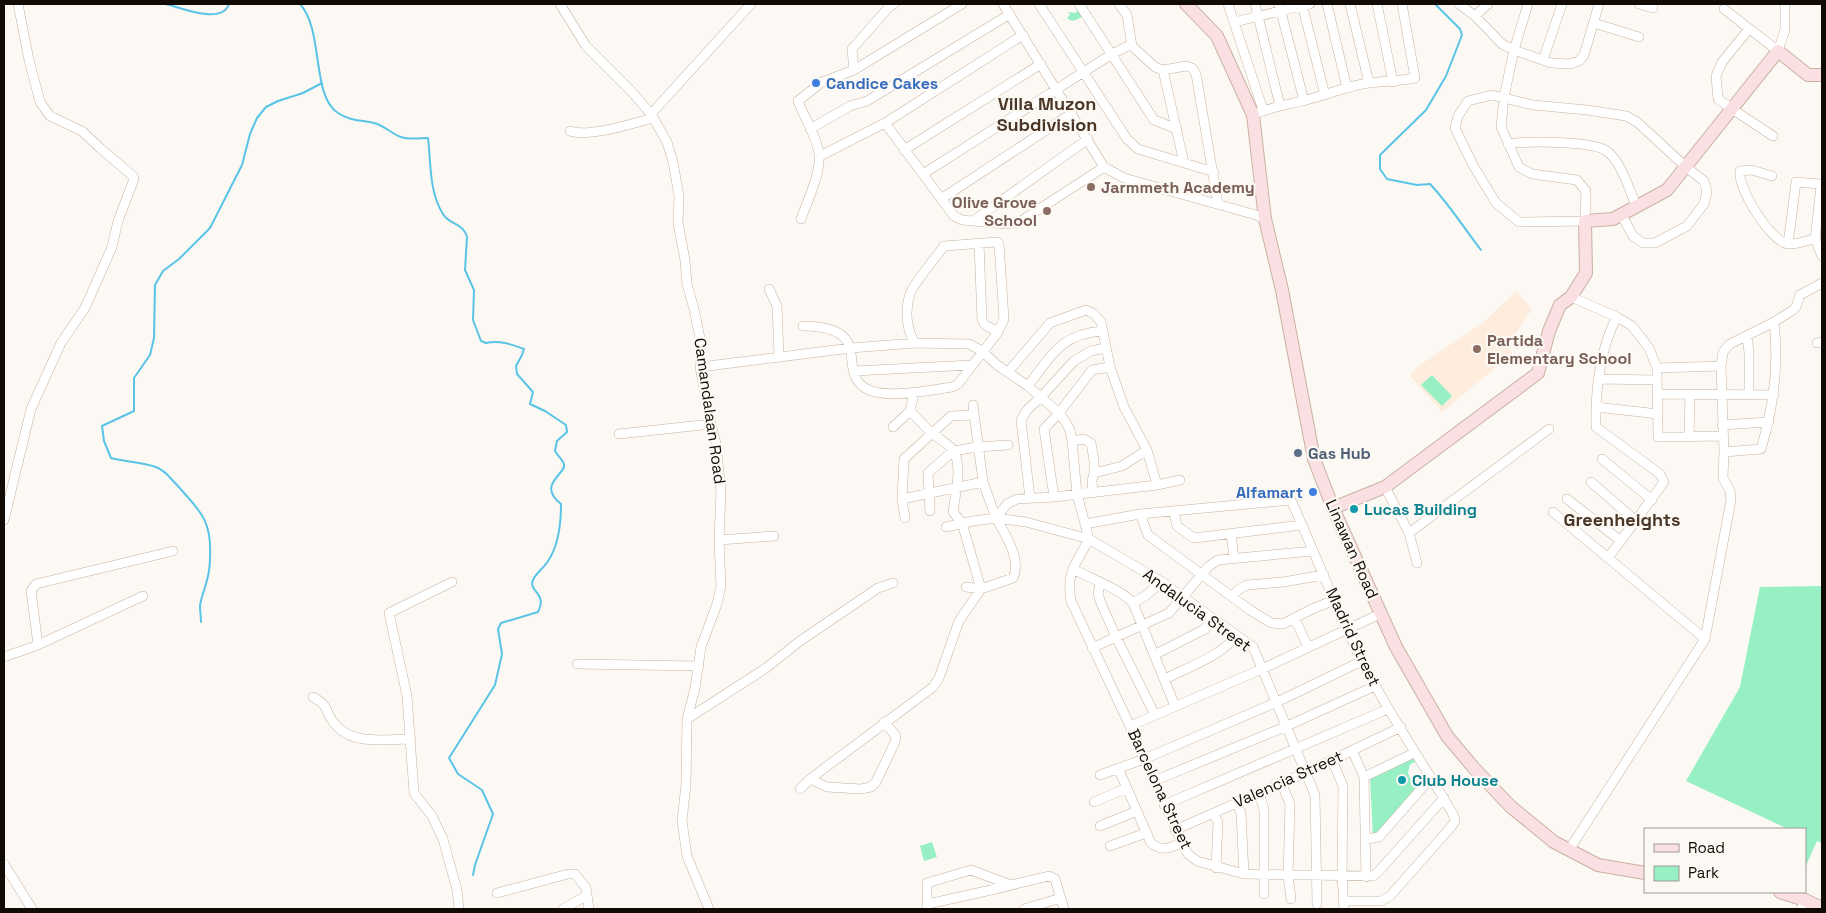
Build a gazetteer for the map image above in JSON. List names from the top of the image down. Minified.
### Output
{"streets":{"street":["Camandalaan Road","Linawan Road","Andalucia Street","Madrid Street","Valencia Street","Barcelona Street"]},"crossings":[["Andalucia Street","Valencia Street"],["Andalucia Street","Barcelona Street"],["Madrid Street","Valencia Street"],["Valencia Street","Barcelona Street"]],"districts":["Villa Muzon Subdivision","Greenheights"],"places":["Candice Cakes","Jarmmeth Academy","Olive Grove School","Partida Elementary School","Gas Hub","Alfamart","Lucas Building","Club House"],"legend":["Road","Park"]}
